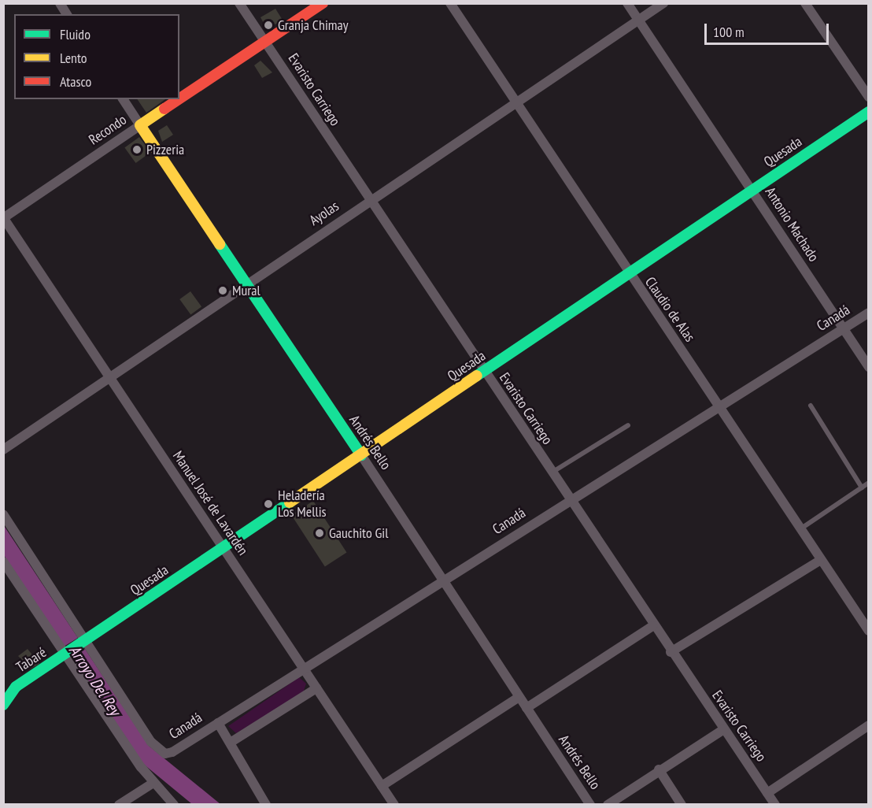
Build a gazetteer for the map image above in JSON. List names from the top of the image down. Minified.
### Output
{"streets":{"street":["Evaristo Carriego","Recondo","Quesada","Ayolas","Antonio Machado","Claudio de Alas","Canadá","Andrés Bello","Manuel José de Lavardén","Tabaré"]},"crossings":[["Evaristo Carriego","Recondo"],["Evaristo Carriego","Quesada"],["Evaristo Carriego","Ayolas"],["Evaristo Carriego","Canadá"],["Recondo","Andrés Bello"],["Recondo","Manuel José de Lavardén"],["Quesada","Antonio Machado"],["Quesada","Claudio de Alas"],["Quesada","Canadá"],["Quesada","Andrés Bello"],["Quesada","Manuel José de Lavardén"],["Quesada","Tabaré"],["Ayolas","Antonio Machado"],["Ayolas","Claudio de Alas"],["Ayolas","Andrés Bello"],["Ayolas","Manuel José de Lavardén"],["Antonio Machado","Canadá"],["Claudio de Alas","Canadá"],["Canadá","Andrés Bello"],["Canadá","Manuel José de Lavardén"],["Canadá","Tabaré"]],"water":["Arroyo Del Rey"],"places":["Granja Chimay","Pizzeria","Mural","Heladería Los Mellis","Gauchito Gil"],"legend":["Fluido","Lento","Atasco"],"scale_bar":"100 m"}
